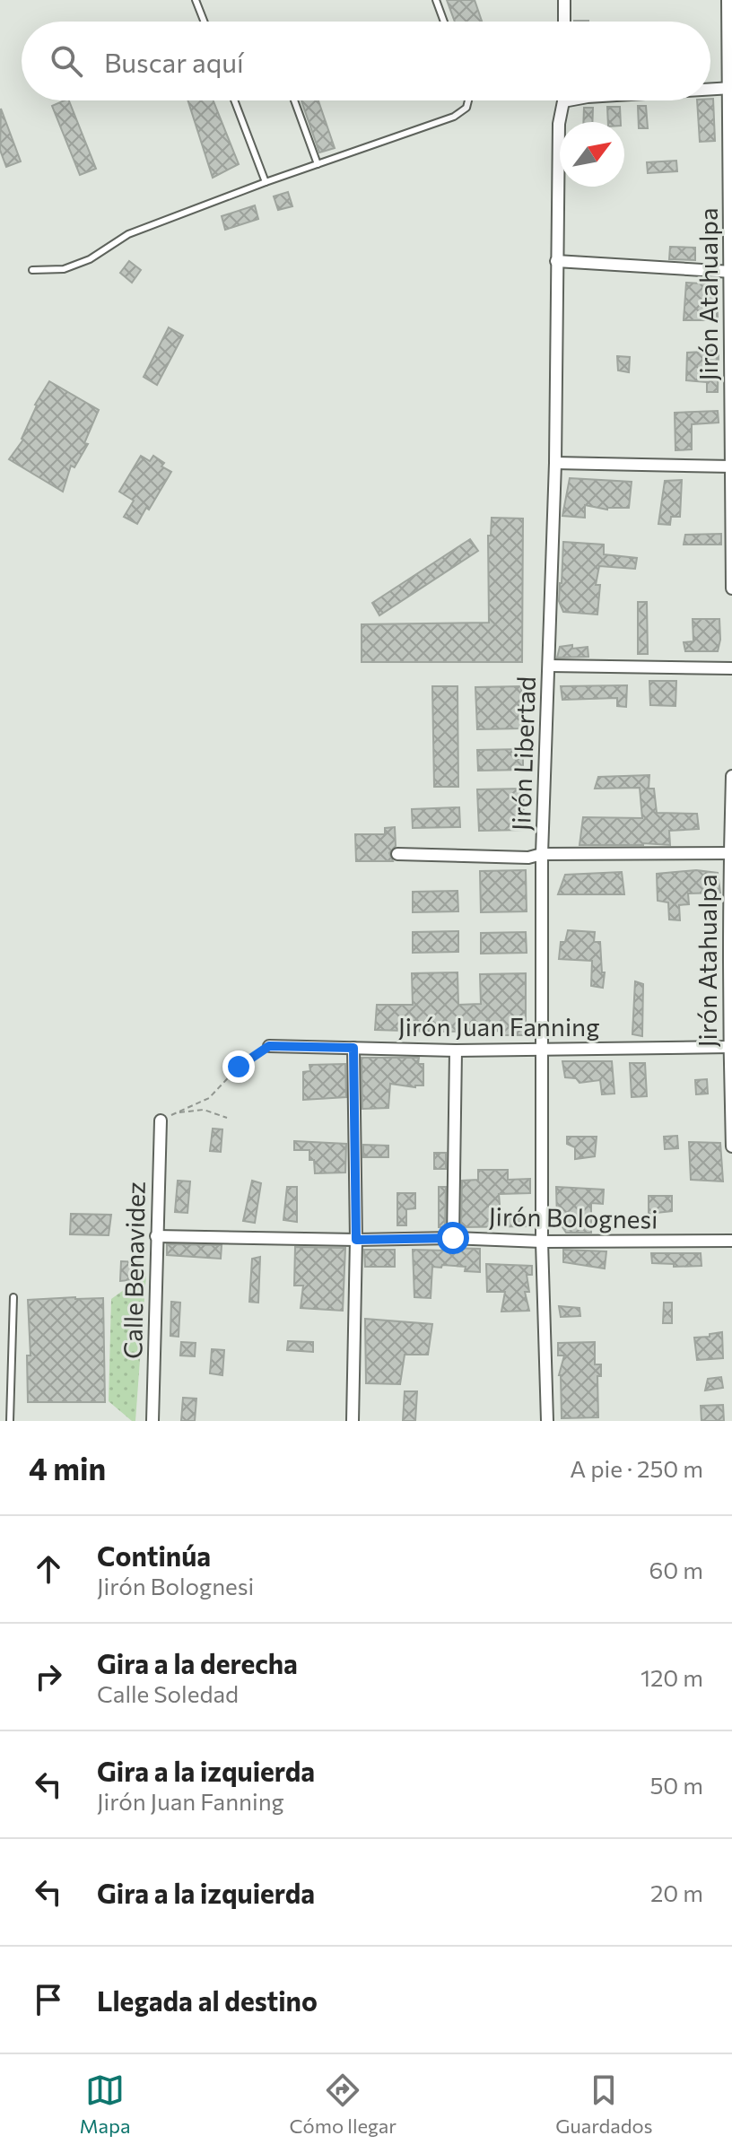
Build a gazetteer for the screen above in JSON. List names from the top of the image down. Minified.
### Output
{"streets":{"street":["Jirón Atahualpa","Jirón Libertad","Jirón Juan Fanning","Jirón Bolognesi","Calle Benavidez"]},"crossings":[["Jirón Atahualpa","Jirón Juan Fanning"],["Jirón Libertad","Jirón Juan Fanning"],["Jirón Libertad","Jirón Bolognesi"],["Jirón Bolognesi","Calle Benavidez"]],"north":"top right","page":{"search":"Buscar aquí","heading":["4 min","A pie · 250 m"],"list":[["Continúa","Jirón Bolognesi","60 m"],["Gira a la derecha","Calle Soledad","120 m"],["Gira a la izquierda","Jirón Juan Fanning","50 m"],["Gira a la izquierda","20 m"],"Llegada al destino"],"nav":["Mapa","Cómo llegar","Guardados"]}}
